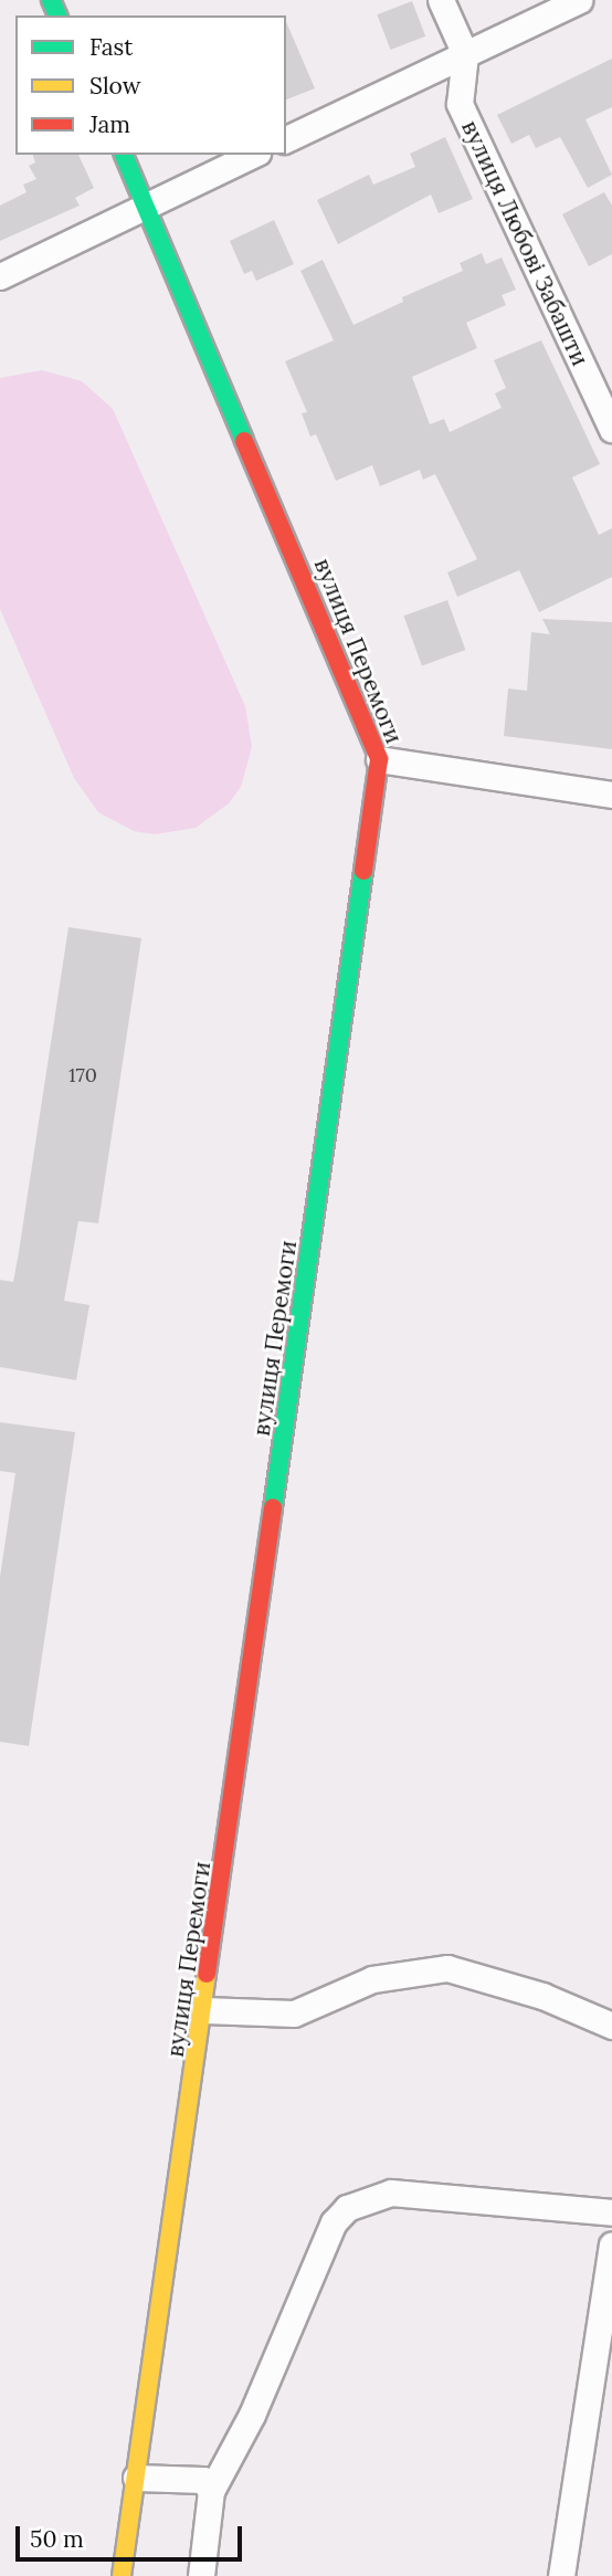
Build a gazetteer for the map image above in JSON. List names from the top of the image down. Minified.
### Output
{"streets":{"street":["вулиця Любові Забашти","вулиця Перемоги"]},"house_numbers":["170"],"legend":["Fast","Slow","Jam"],"scale_bar":"50 m"}
